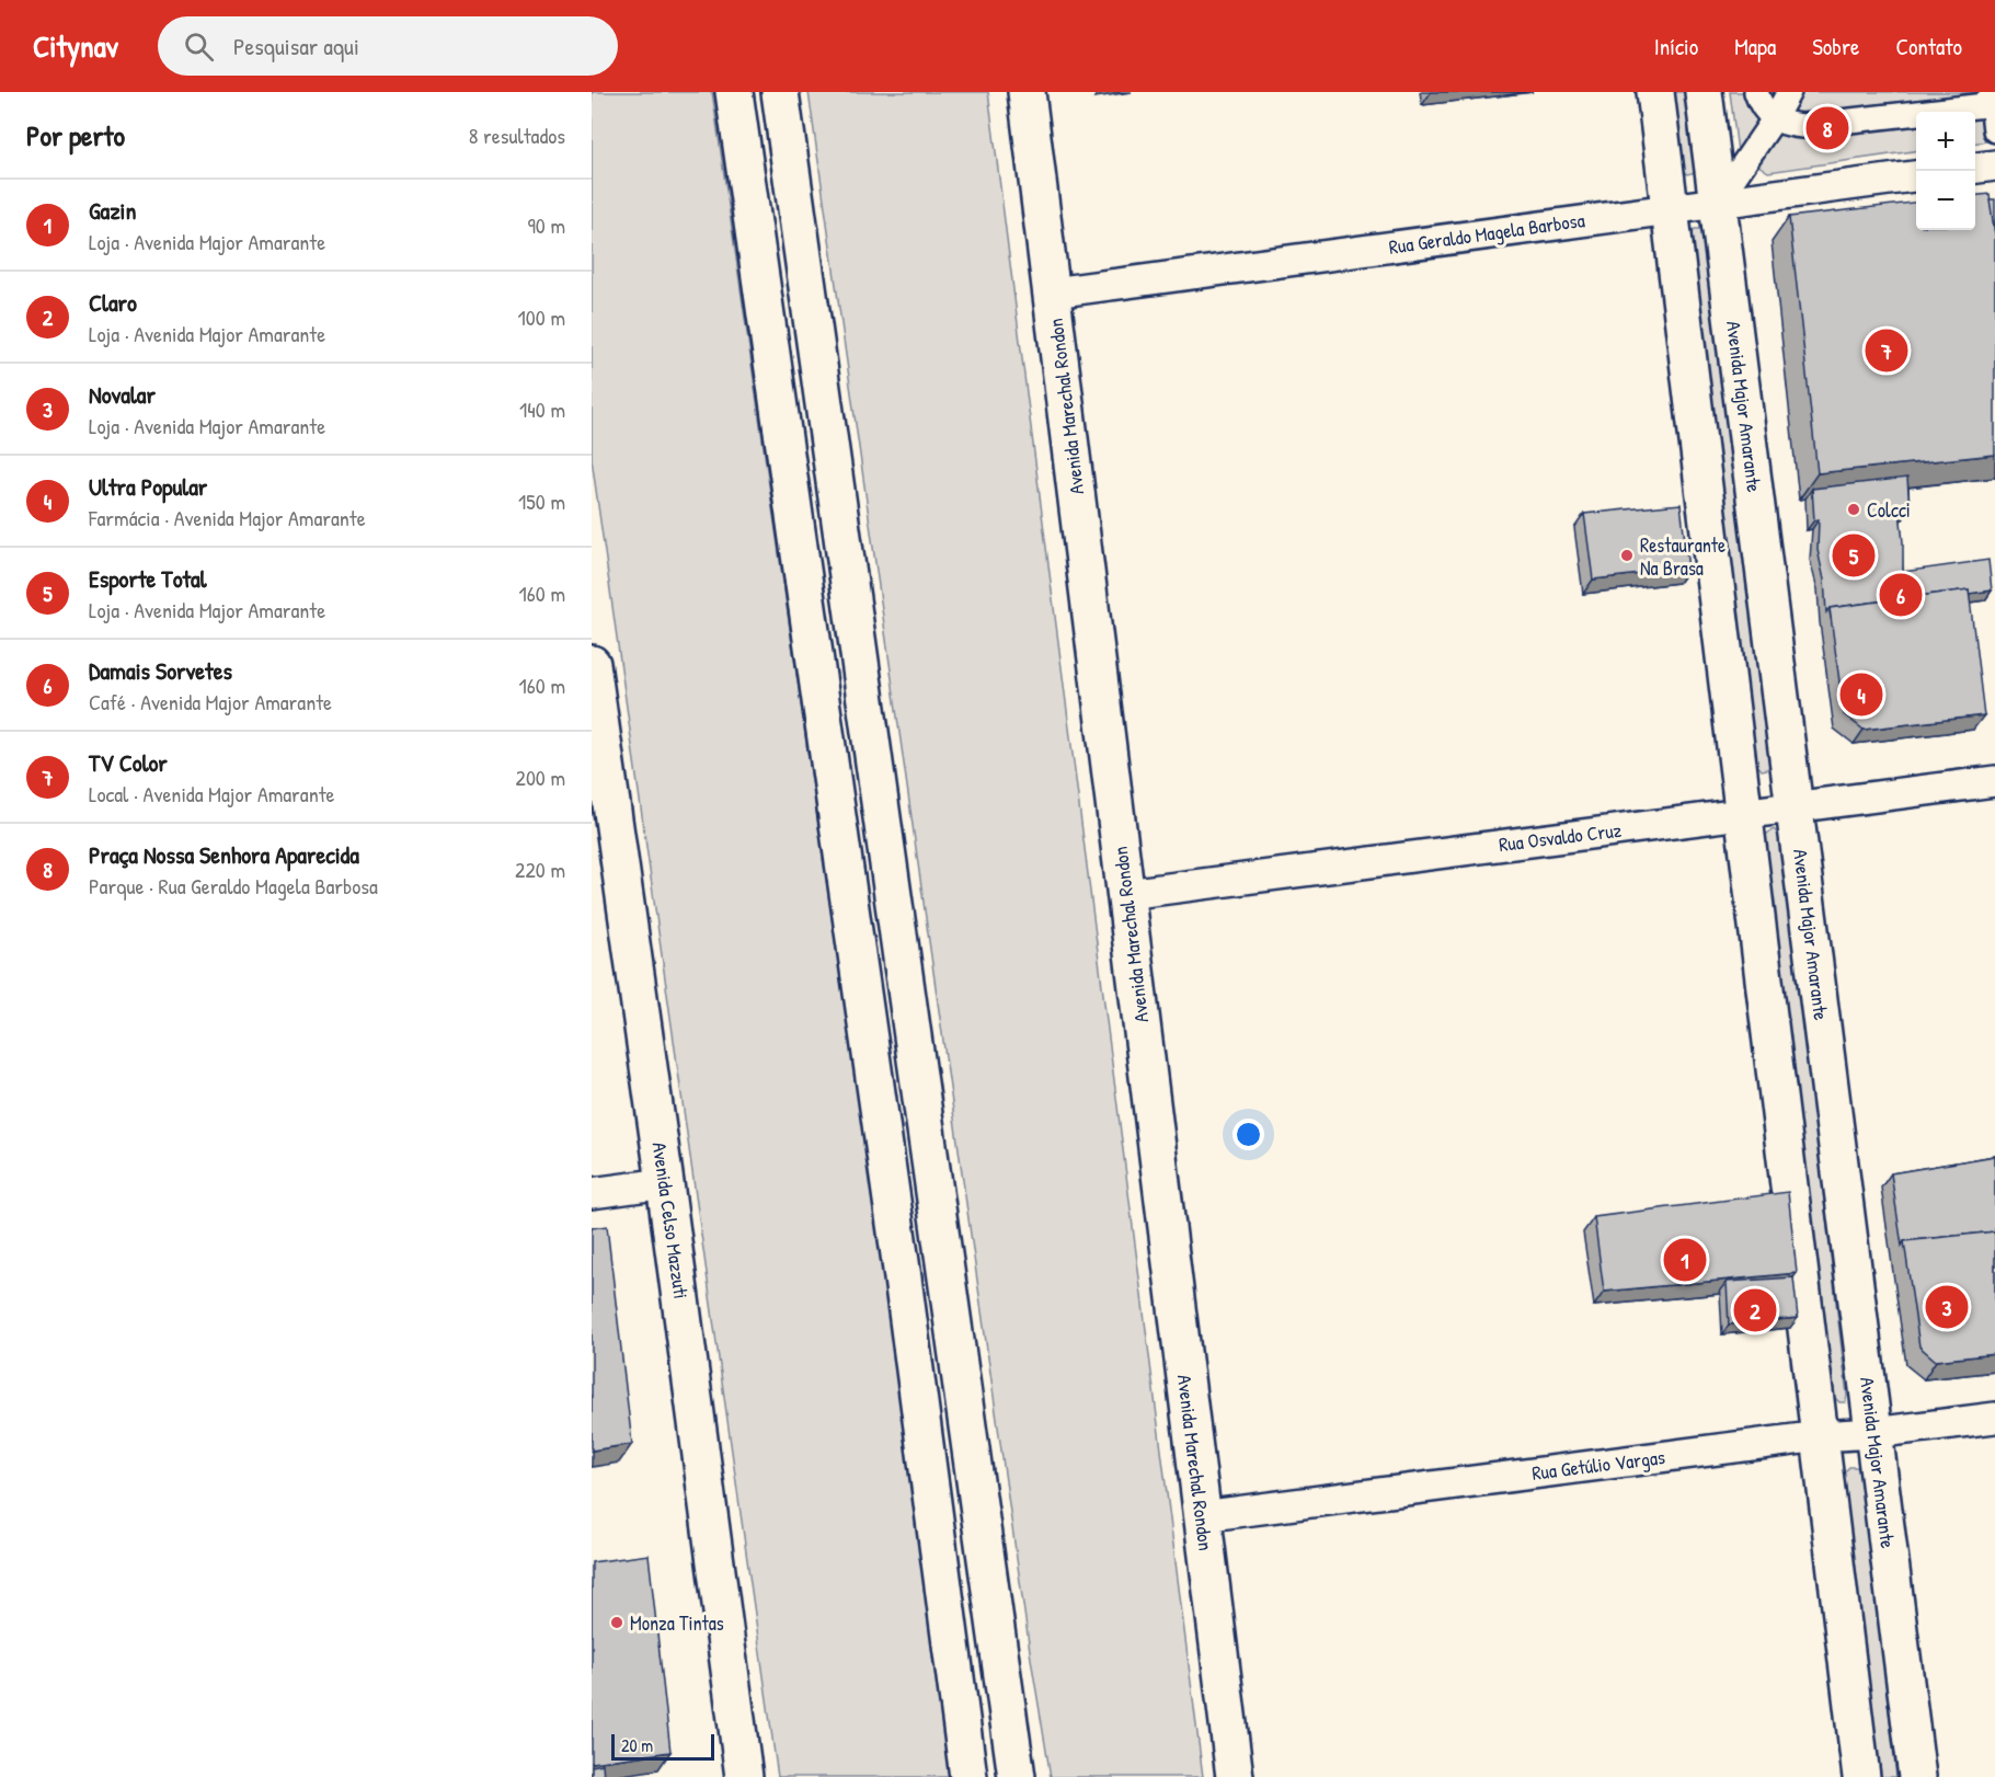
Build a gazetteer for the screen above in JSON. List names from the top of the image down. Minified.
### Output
{"streets":{"main road":["Avenida Marechal Rondon","Avenida Major Amarante","Avenida Celso Mazzuti"],"street":["Rua Geraldo Magela Barbosa","Rua Osvaldo Cruz","Rua Getúlio Vargas"]},"crossings":[["Rua Geraldo Magela Barbosa","Avenida Marechal Rondon"],["Rua Geraldo Magela Barbosa","Avenida Major Amarante"],["Avenida Marechal Rondon","Rua Osvaldo Cruz"],["Avenida Marechal Rondon","Rua Getúlio Vargas"],["Avenida Major Amarante","Rua Osvaldo Cruz"],["Avenida Major Amarante","Rua Getúlio Vargas"]],"places":["Colcci","Restaurante Na Brasa","Monza Tintas"],"scale_bar":"20 m","page":{"header":"Citynav","search":"Pesquisar aqui","nav":["Início","Mapa","Sobre","Contato"],"heading":["Por perto","8 resultados"],"pins":["8","7","5","6","4","1","3","2"],"map_buttons":["+","−"],"list":[{"mark":"1","name":"Gazin","note":"Loja · Avenida Major Amarante","value":"90 m"},{"mark":"2","name":"Claro","note":"Loja · Avenida Major Amarante","value":"100 m"},{"mark":"3","name":"Novalar","note":"Loja · Avenida Major Amarante","value":"140 m"},{"mark":"4","name":"Ultra Popular","note":"Farmácia · Avenida Major Amarante","value":"150 m"},{"mark":"5","name":"Esporte Total","note":"Loja · Avenida Major Amarante","value":"160 m"},{"mark":"6","name":"Damais Sorvetes","note":"Café · Avenida Major Amarante","value":"160 m"},{"mark":"7","name":"TV Color","note":"Local · Avenida Major Amarante","value":"200 m"},{"mark":"8","name":"Praça Nossa Senhora Aparecida","note":"Parque · Rua Geraldo Magela Barbosa","value":"220 m"}],"scale":"20 m"}}
